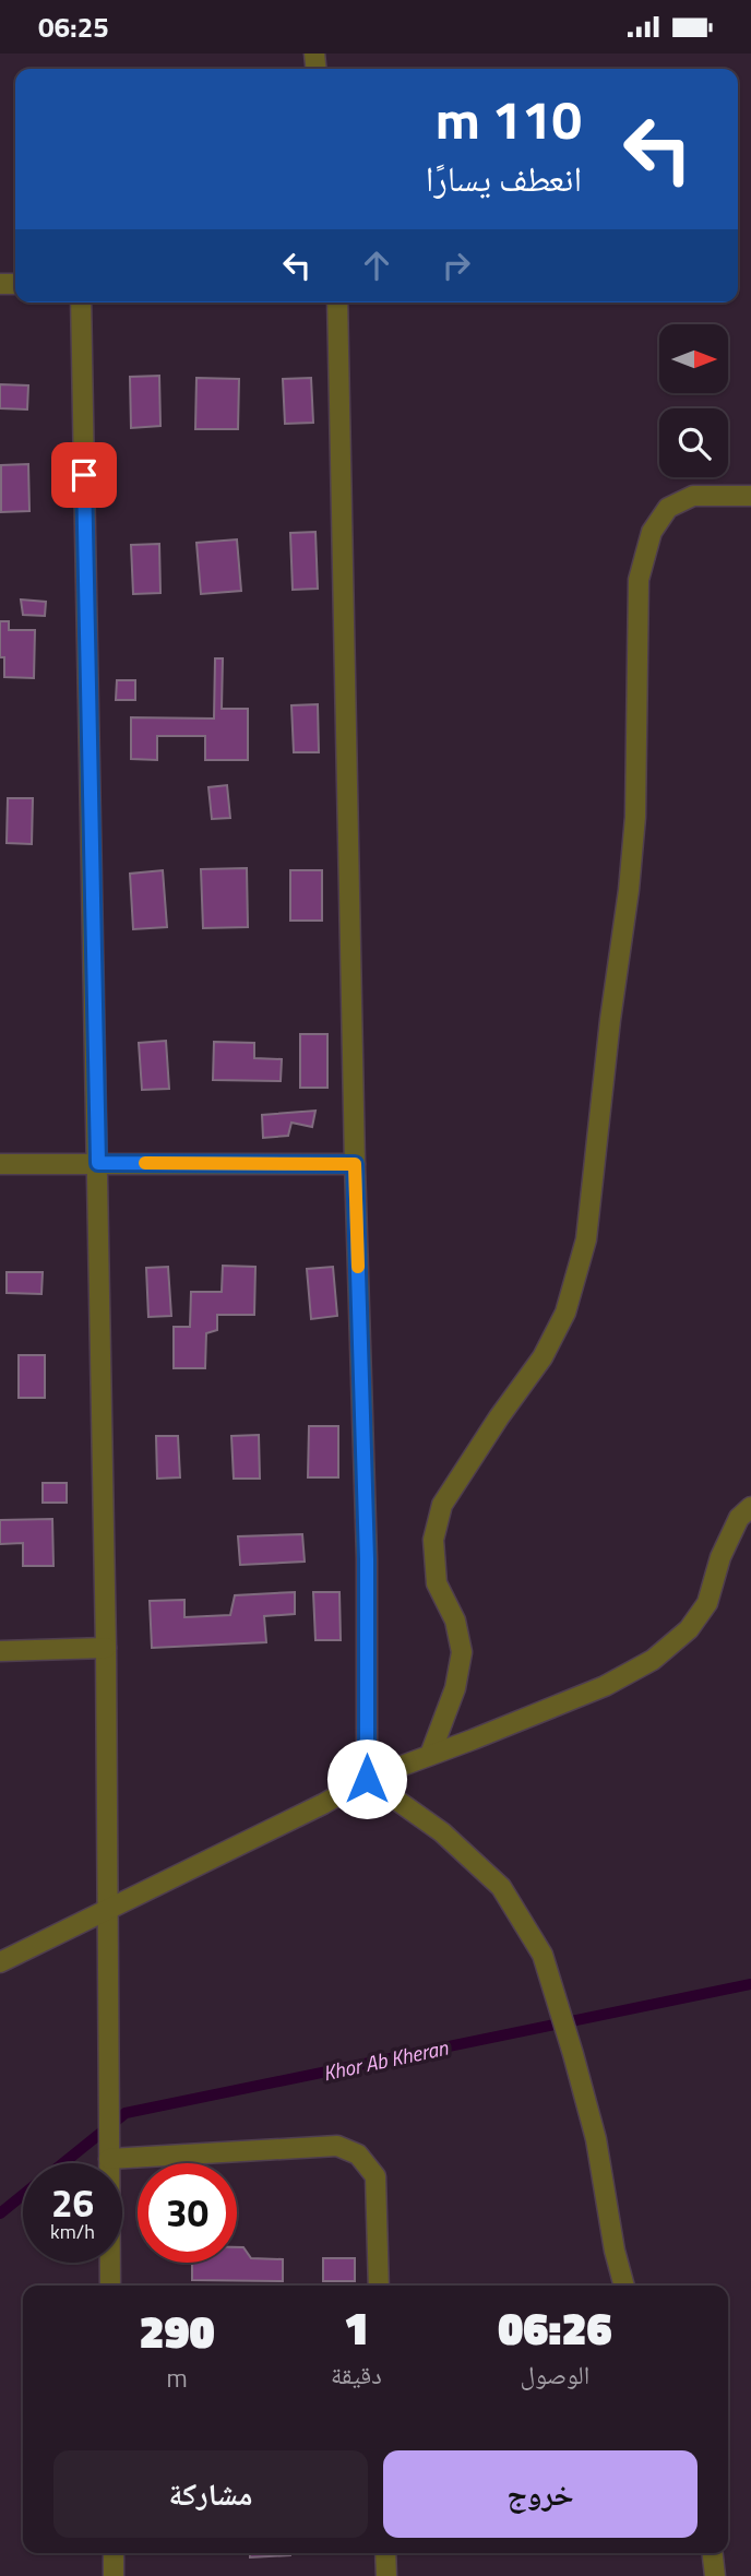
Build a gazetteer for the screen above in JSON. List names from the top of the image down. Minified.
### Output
{"water":["Khor Ab Kheran"],"north":"right","page":{"status":"06:25","turn":["110 m","انعطف يسارًا"],"speed":"26 km/h","limit":"30","eta":["06:26","الوصول","1","دقيقة","290","m"],"buttons":["خروج","مشاركة"]}}
